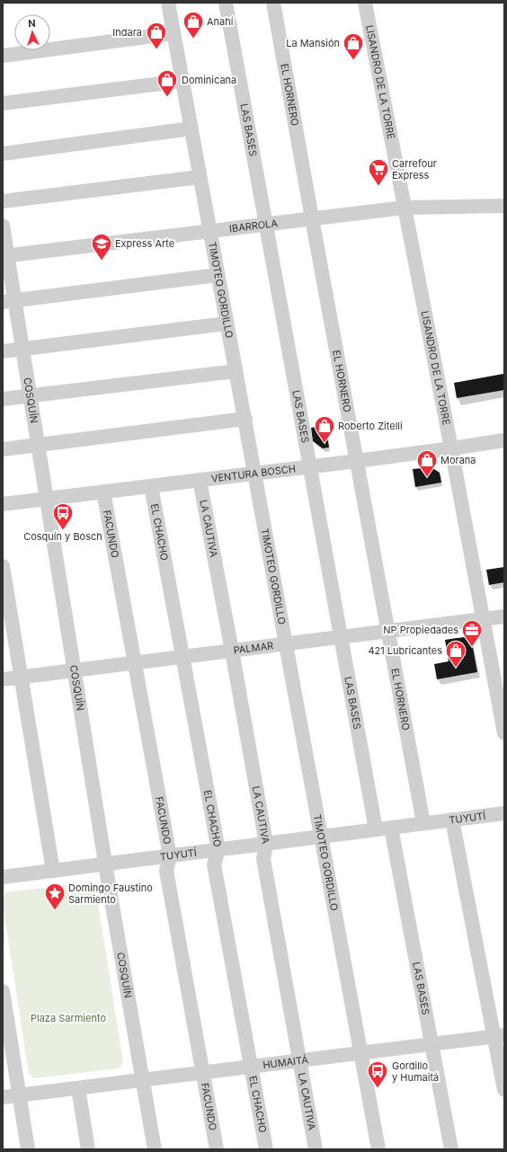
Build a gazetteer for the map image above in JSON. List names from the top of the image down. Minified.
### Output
{"streets":{"street":["LISANDRO DE LA TORRE","EL HORNERO","LAS BASES","IBARROLA","TIMOTEO GORDILLO","COSQUÍN","VENTURA BOSCH","LA CAUTIVA","EL CHACHO","FACUNDO","PALMAR","TUYUTÍ","HUMAITÁ"]},"crossings":[["LISANDRO DE LA TORRE","IBARROLA"],["LISANDRO DE LA TORRE","VENTURA BOSCH"],["LISANDRO DE LA TORRE","PALMAR"],["EL HORNERO","IBARROLA"],["EL HORNERO","VENTURA BOSCH"],["EL HORNERO","PALMAR"],["EL HORNERO","TUYUTÍ"],["LAS BASES","IBARROLA"],["LAS BASES","VENTURA BOSCH"],["LAS BASES","PALMAR"],["LAS BASES","TUYUTÍ"],["LAS BASES","HUMAITÁ"],["IBARROLA","TIMOTEO GORDILLO"],["IBARROLA","COSQUÍN"],["TIMOTEO GORDILLO","VENTURA BOSCH"],["TIMOTEO GORDILLO","PALMAR"],["TIMOTEO GORDILLO","TUYUTÍ"],["TIMOTEO GORDILLO","HUMAITÁ"],["COSQUÍN","VENTURA BOSCH"],["COSQUÍN","PALMAR"],["COSQUÍN","TUYUTÍ"],["COSQUÍN","HUMAITÁ"],["VENTURA BOSCH","LA CAUTIVA"],["VENTURA BOSCH","EL CHACHO"],["VENTURA BOSCH","FACUNDO"],["LA CAUTIVA","PALMAR"],["LA CAUTIVA","TUYUTÍ"],["LA CAUTIVA","HUMAITÁ"],["EL CHACHO","PALMAR"],["EL CHACHO","TUYUTÍ"],["EL CHACHO","HUMAITÁ"],["FACUNDO","PALMAR"],["FACUNDO","TUYUTÍ"],["FACUNDO","HUMAITÁ"]],"parks":["Plaza Sarmiento"],"places":{"shop":["Anahí","Indara","La Mansión","Dominicana","Roberto Zitelli","Morana","421 Lubricantes"],"supermarket":["Carrefour Express"],"school or university":["Express Arte"],"bus stop":["Cosquín y Bosch","Gordillo y Humaitá"],"office":["NP Propiedades"],"place":["Domingo Faustino Sarmiento"]},"north":"top"}
